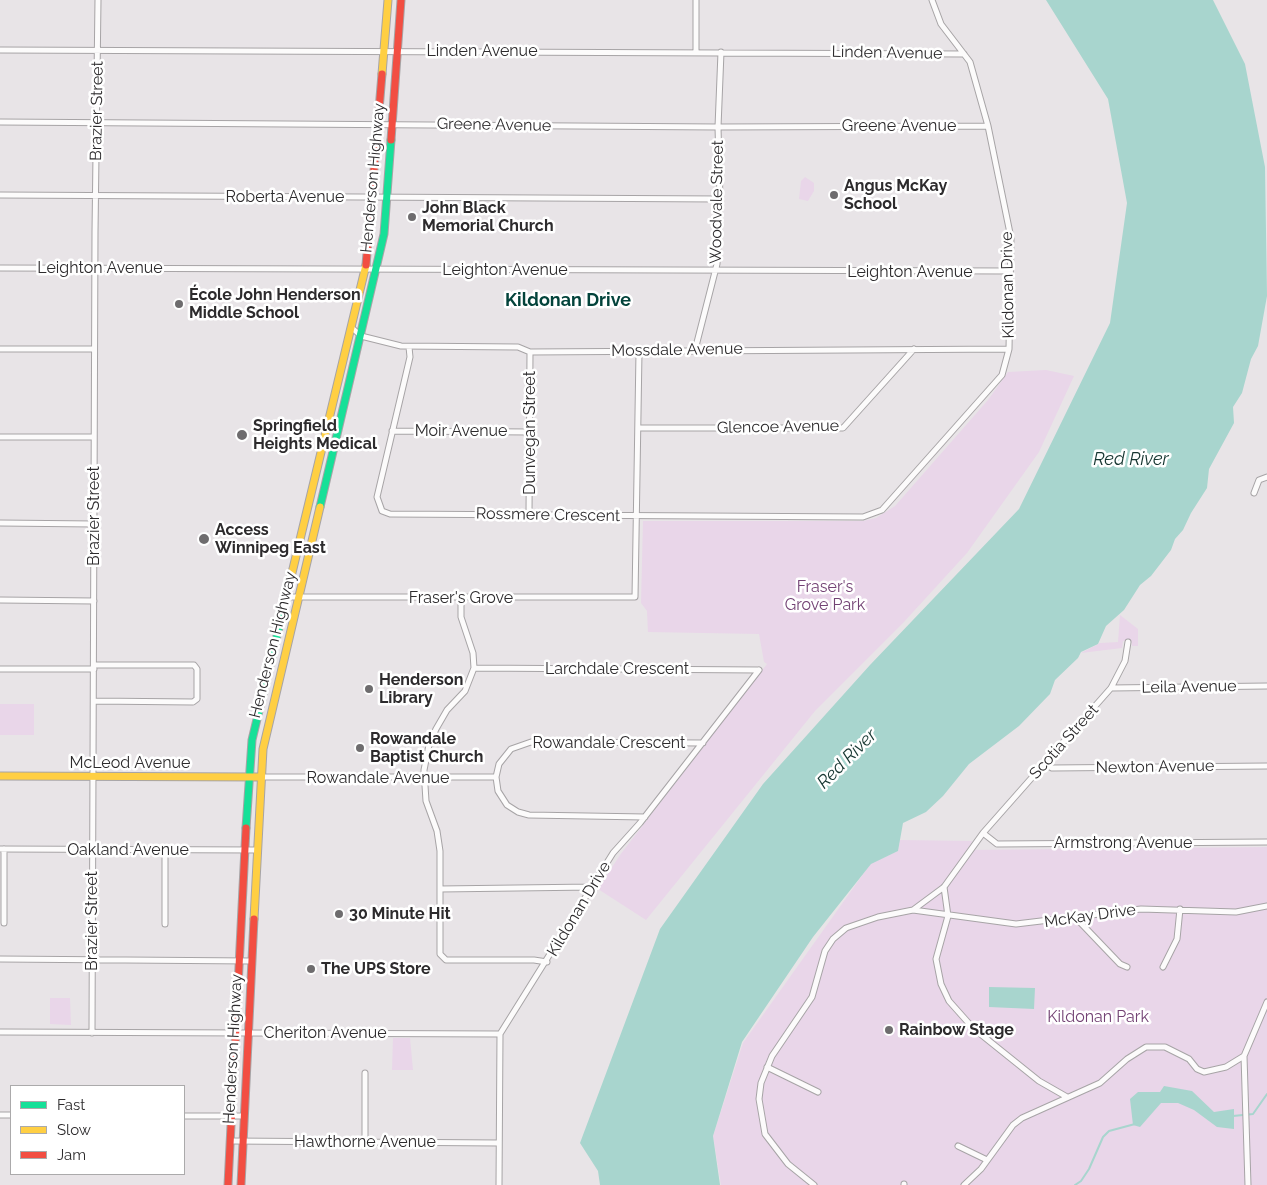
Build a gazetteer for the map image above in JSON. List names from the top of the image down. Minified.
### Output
{"streets":{"main road":["Henderson Highway","McLeod Avenue"],"street":["Linden Avenue","Brazier Street","Greene Avenue","Roberta Avenue","Woodvale Street","Leighton Avenue","Kildonan Drive","Mossdale Avenue","Glencoe Avenue","Moir Avenue","Dunvegan Street","Rossmere Crescent","Fraser's Grove","Larchdale Crescent","Leila Avenue","Scotia Street","Rowandale Crescent","Newton Avenue","Rowandale Avenue","Armstrong Avenue","Oakland Avenue","McKay Drive","Cheriton Avenue","Hawthorne Avenue"]},"crossings":[["Linden Avenue","Brazier Street"],["Linden Avenue","Henderson Highway"],["Linden Avenue","Woodvale Street"],["Linden Avenue","Kildonan Drive"],["Brazier Street","Greene Avenue"],["Brazier Street","Roberta Avenue"],["Brazier Street","Leighton Avenue"],["Brazier Street","McLeod Avenue"],["Brazier Street","Oakland Avenue"],["Brazier Street","Cheriton Avenue"],["Greene Avenue","Henderson Highway"],["Greene Avenue","Woodvale Street"],["Greene Avenue","Kildonan Drive"],["Henderson Highway","Roberta Avenue"],["Henderson Highway","Leighton Avenue"],["Henderson Highway","Mossdale Avenue"],["Henderson Highway","Fraser's Grove"],["Henderson Highway","McLeod Avenue"],["Henderson Highway","Rowandale Avenue"],["Henderson Highway","Oakland Avenue"],["Henderson Highway","Cheriton Avenue"],["Henderson Highway","Hawthorne Avenue"],["Roberta Avenue","Woodvale Street"],["Woodvale Street","Leighton Avenue"],["Woodvale Street","Mossdale Avenue"],["Leighton Avenue","Kildonan Drive"],["Kildonan Drive","Mossdale Avenue"],["Kildonan Drive","Rossmere Crescent"],["Kildonan Drive","Larchdale Crescent"],["Kildonan Drive","Rowandale Crescent"],["Kildonan Drive","Cheriton Avenue"],["Mossdale Avenue","Glencoe Avenue"],["Mossdale Avenue","Dunvegan Street"],["Mossdale Avenue","Rossmere Crescent"],["Moir Avenue","Dunvegan Street"],["Moir Avenue","Rossmere Crescent"],["Dunvegan Street","Rossmere Crescent"],["Rossmere Crescent","Fraser's Grove"],["Leila Avenue","Scotia Street"],["Scotia Street","Newton Avenue"],["Scotia Street","Armstrong Avenue"],["Scotia Street","McKay Drive"],["Rowandale Crescent","Rowandale Avenue"],["McLeod Avenue","Rowandale Avenue"]],"districts":["Kildonan Drive"],"water":["Red River"],"parks":["Fraser's Grove Park","Kildonan Park"],"places":["Angus McKay School","John Black Memorial Church","École John Henderson Middle School","Springfield Heights Medical","Access Winnipeg East","Henderson Library","Rowandale Baptist Church","30 Minute Hit","The UPS Store","Rainbow Stage"],"legend":["Fast","Slow","Jam"]}
